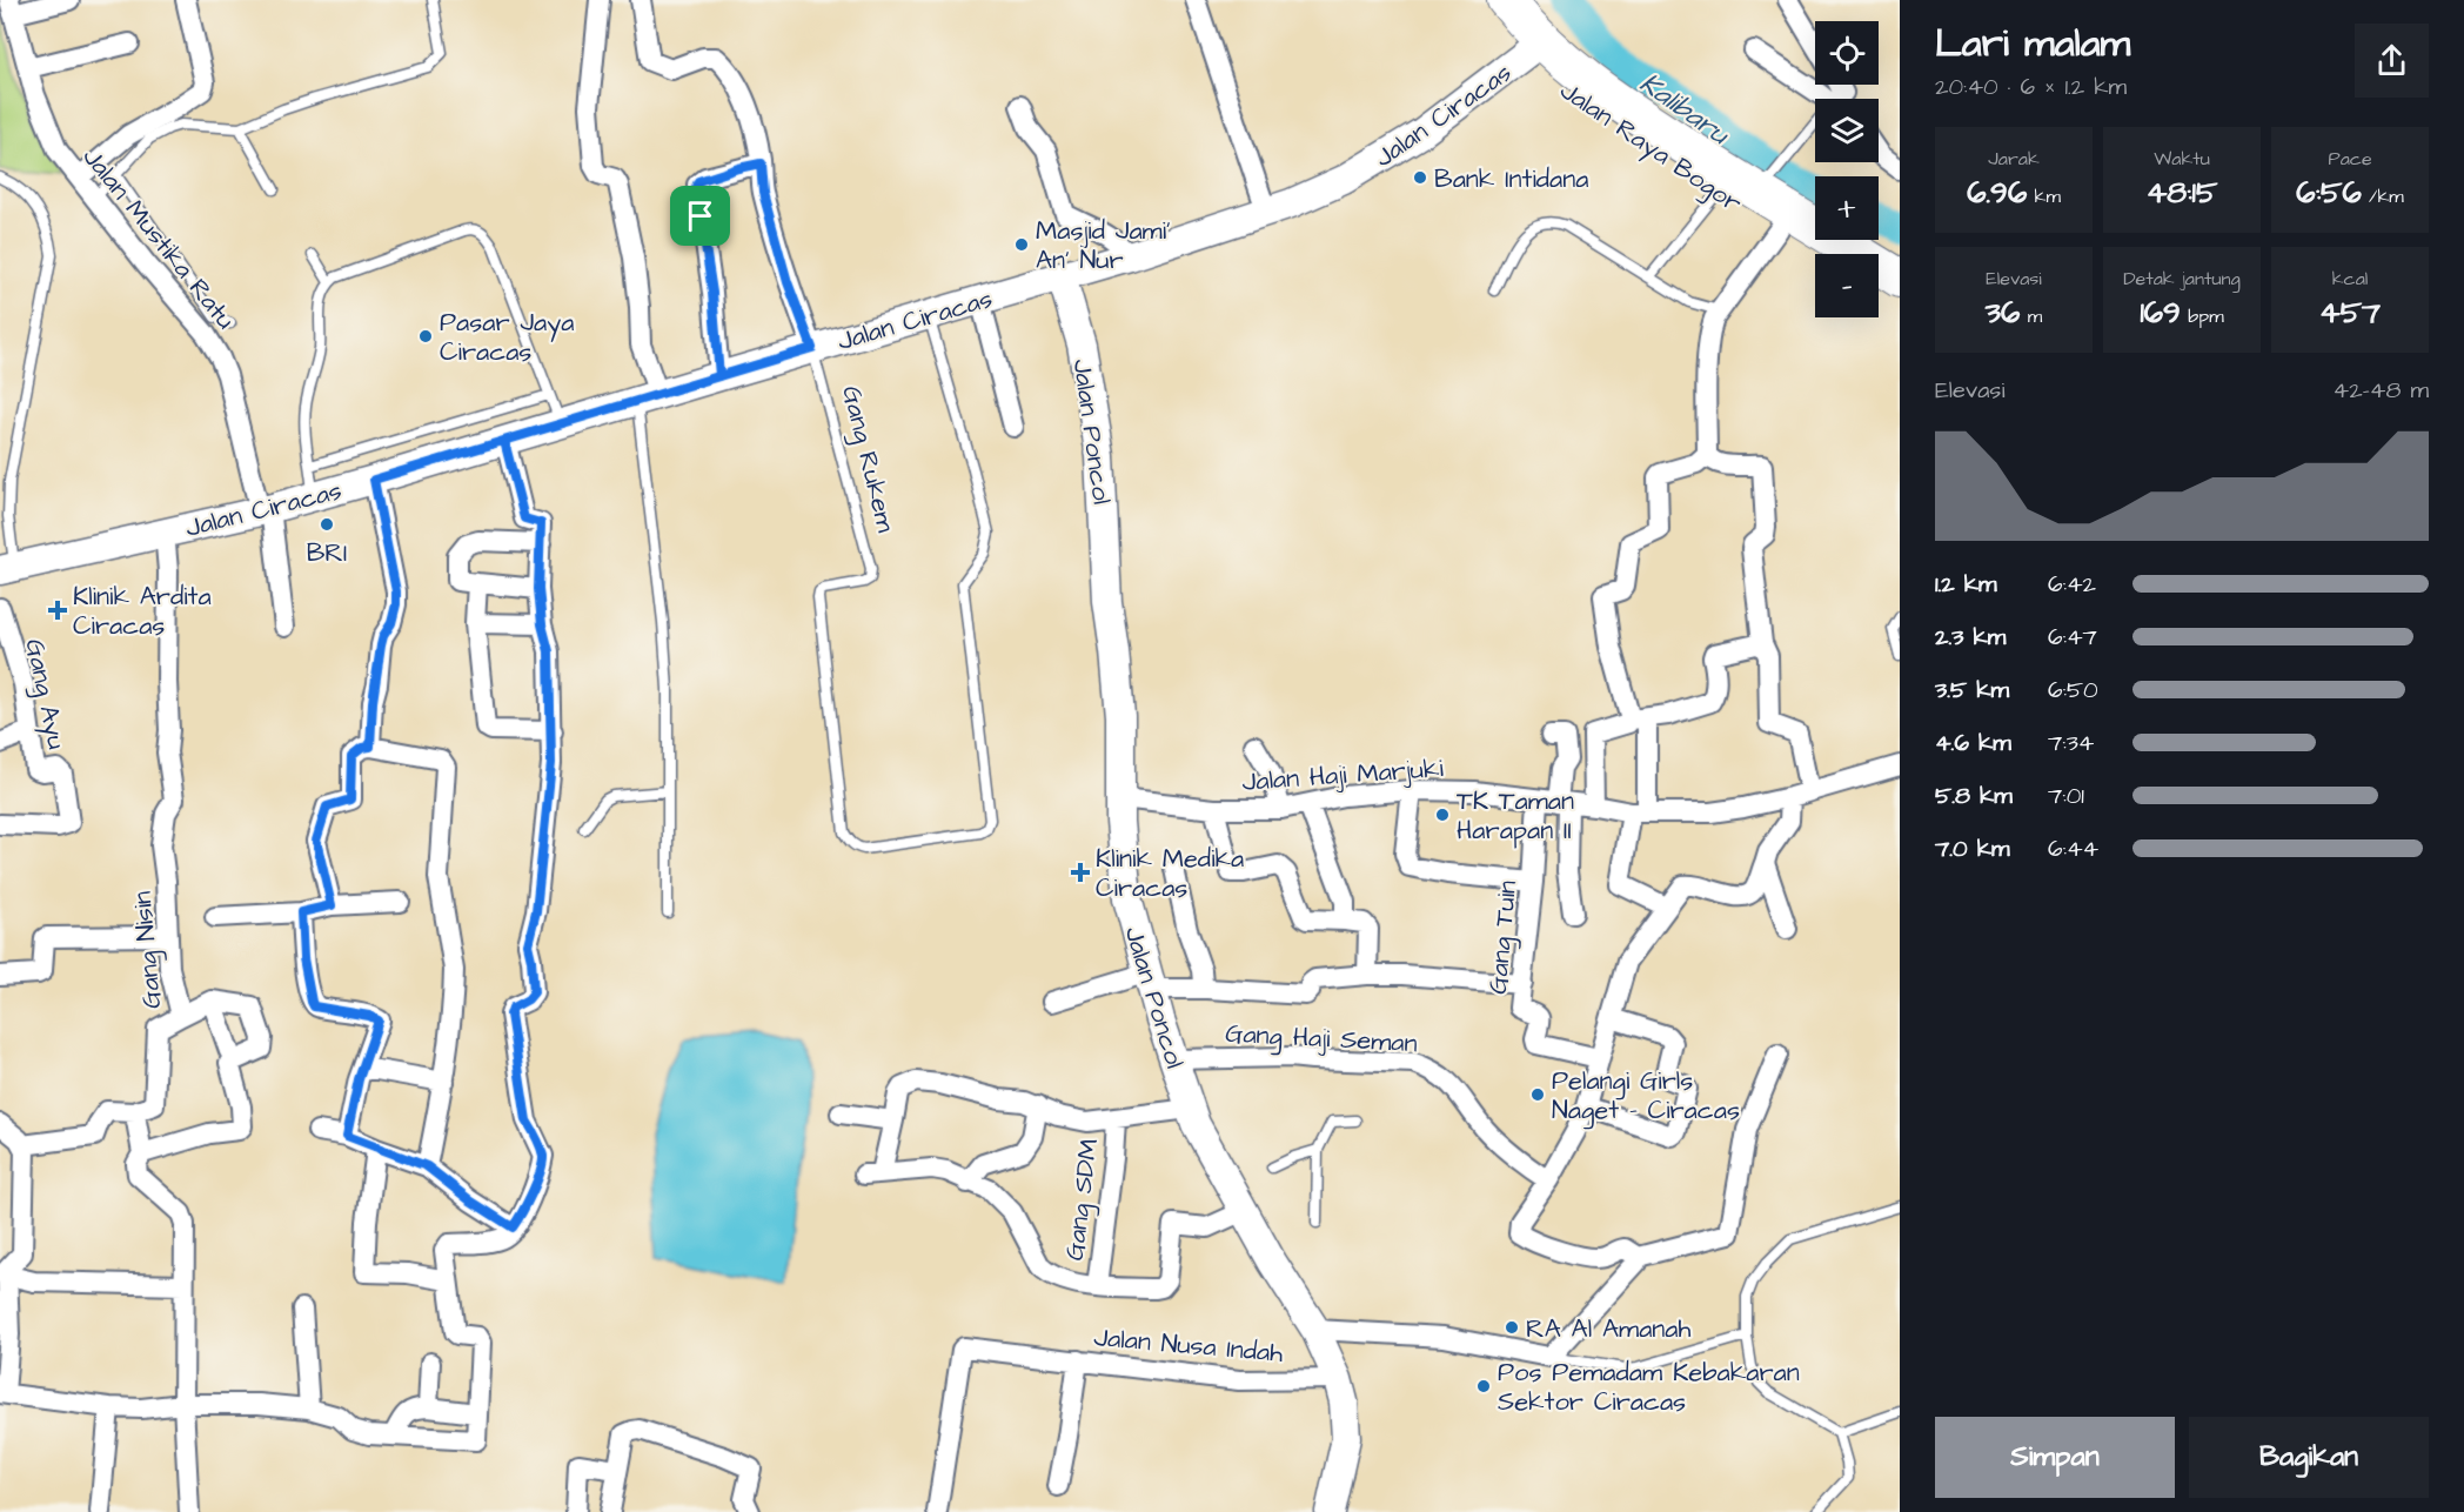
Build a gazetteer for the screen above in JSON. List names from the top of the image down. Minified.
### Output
{"streets":{"highway":["Jalan Raya Bogor"],"street":["Jalan Ciracas","Jalan Mustika Ratu","Jalan Poncol","Gang Rukem","Gang Ayu","Jalan Haji Marjuki","Gang Tuin","Gang Nisin","Gang Haji Seman","Gang SDM","Jalan Nusa Indah"]},"crossings":[["Jalan Ciracas","Jalan Raya Bogor"],["Jalan Ciracas","Jalan Mustika Ratu"],["Jalan Ciracas","Jalan Poncol"],["Jalan Ciracas","Gang Rukem"],["Jalan Ciracas","Gang Nisin"],["Jalan Poncol","Jalan Haji Marjuki"],["Jalan Poncol","Gang Haji Seman"],["Jalan Poncol","Gang SDM"],["Jalan Poncol","Jalan Nusa Indah"],["Jalan Haji Marjuki","Gang Tuin"]],"water":["Kalibaru"],"places":{"other":["Bank Intidana","Masjid Jami' An' Nur","Pasar Jaya Ciracas","BRI","TK Taman Harapan II","Pelangi Girls Naget - Ciracas","RA Al Amanah","Pos Pemadam Kebakaran Sektor Ciracas"],"health":["Klinik Ardita Ciracas","Klinik Medika Ciracas"]},"page":{"heading":["Lari malam","20:40 · 6 × 1.2 km"],"map_buttons":["+","−"],"stats":[["Jarak","6.96 km"],["Waktu","48:15"],["Pace","6:56 /km"],["Elevasi","36 m"],["Detak jantung","169 bpm"],["kcal","457"]],"chart":["Elevasi","42–48 m"],"list":[{"name":"1.2 km","note":"6:42"},{"name":"2.3 km","note":"6:47"},{"name":"3.5 km","note":"6:50"},{"name":"4.6 km","note":"7:34"},{"name":"5.8 km","note":"7:01"},{"name":"7.0 km","note":"6:44"}],"buttons":["Simpan","Bagikan"]}}
